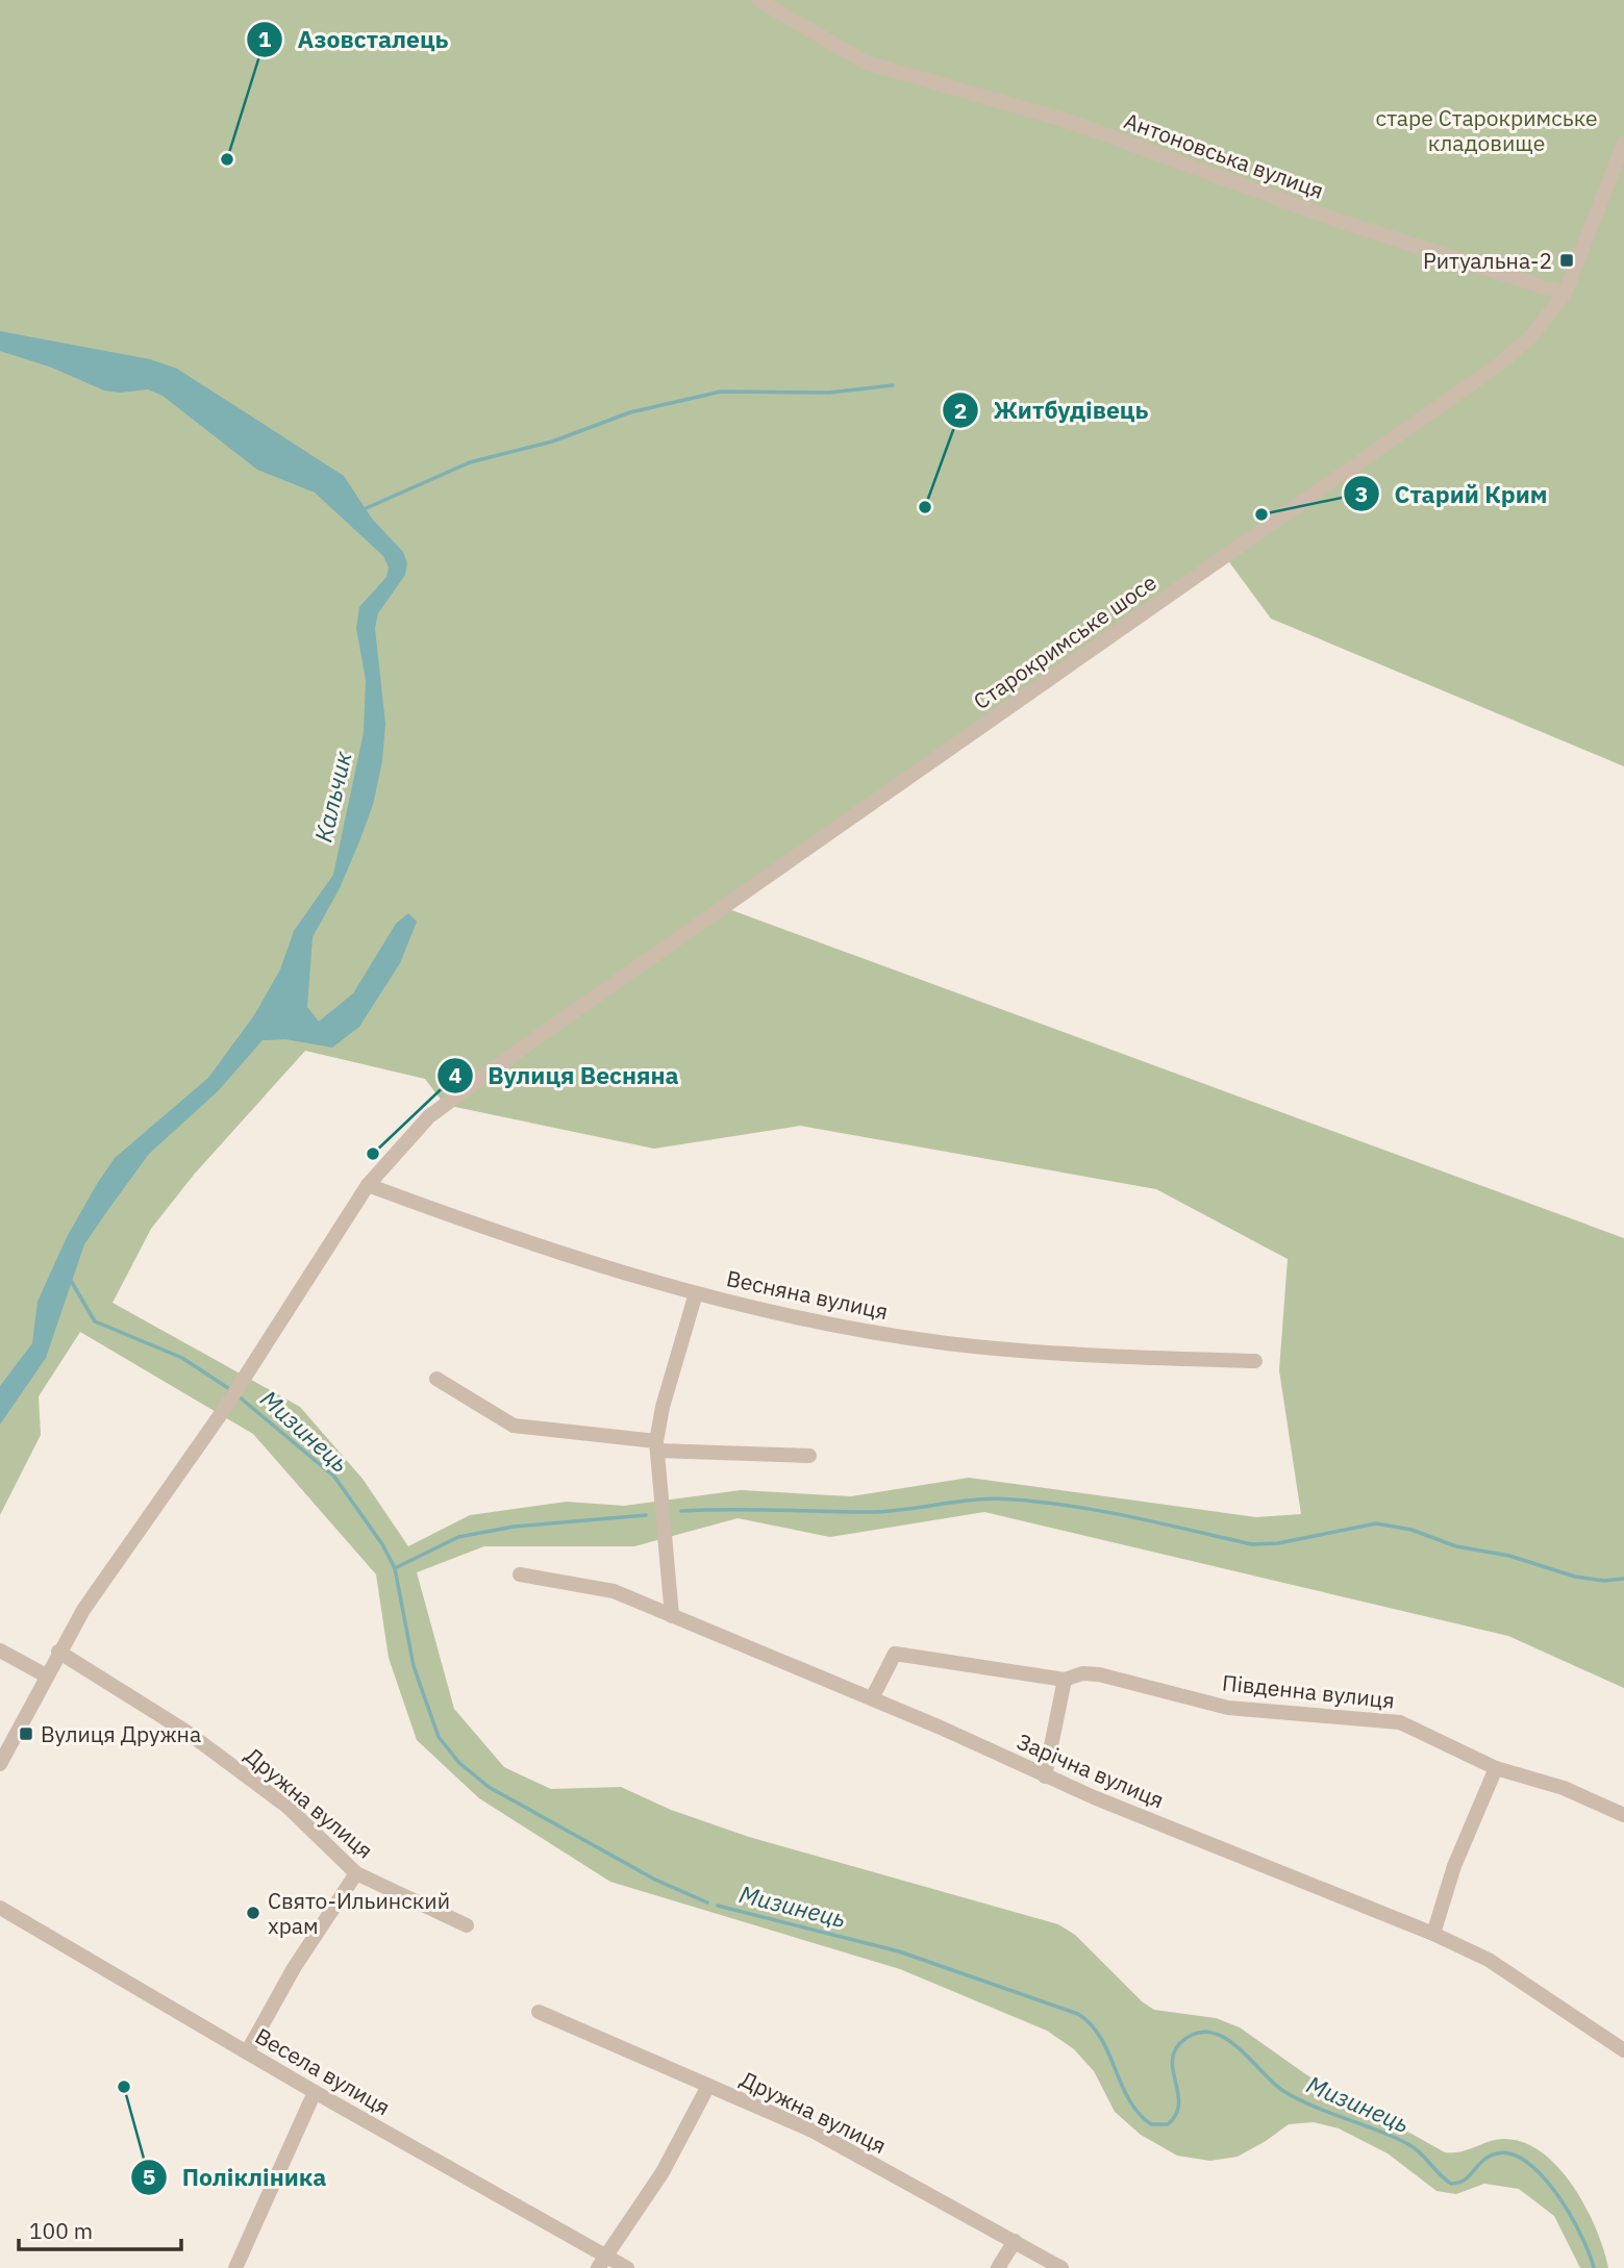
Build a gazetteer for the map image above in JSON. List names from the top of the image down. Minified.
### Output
{"streets":{"street":["Антоновська вулиця","Старокримське шосе","Весняна вулиця","Південна вулиця","Зарічна вулиця","Дружна вулиця","Весела вулиця"]},"crossings":[["Антоновська вулиця","Старокримське шосе"],["Старокримське шосе","Весняна вулиця"],["Старокримське шосе","Дружна вулиця"],["Південна вулиця","Зарічна вулиця"]],"water":["Кальчик","Мизинець"],"parks":["старе Старокримське кладовище"],"places":{"other":["Азовсталець","Житбудівець","Старий Крим","Вулиця Весняна","Свято-Ильинский храм","Полікліника"],"transit":["Ритуальна-2","Вулиця Дружна"]},"scale_bar":"100 m"}
